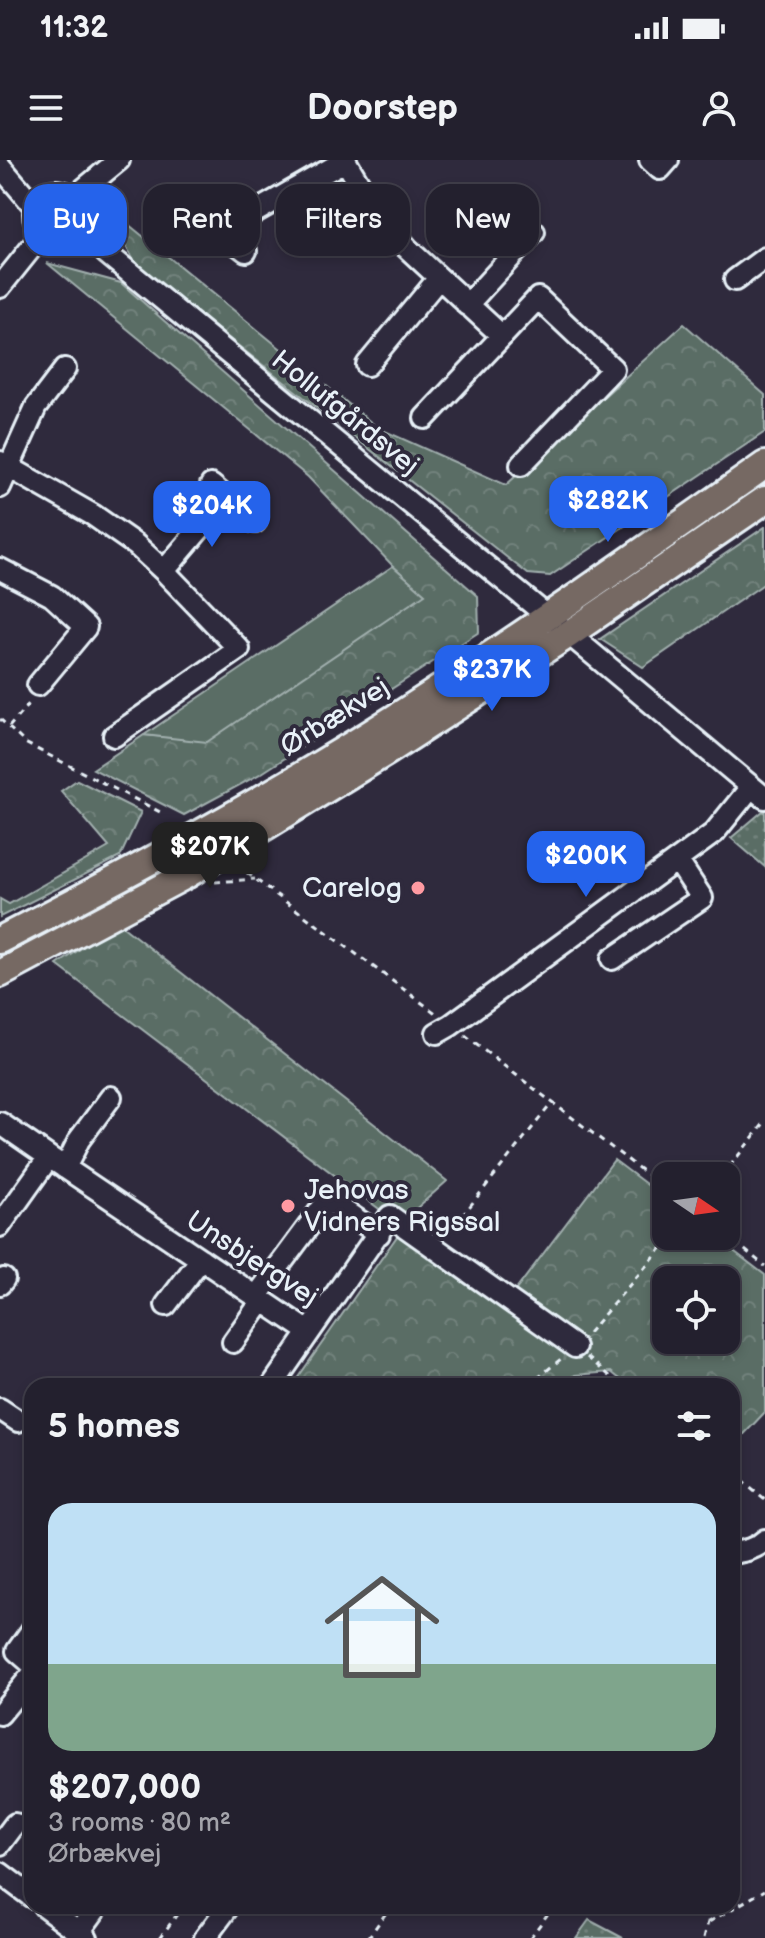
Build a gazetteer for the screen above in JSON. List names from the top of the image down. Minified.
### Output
{"streets":{"main road":["Ørbækvej"],"street":["Hollufgårdsvej","Unsbjergvej"]},"crossings":[["Hollufgårdsvej","Ørbækvej"]],"places":["Carelog","Jehovas Vidners Rigssal"],"north":"right","page":{"status":"11:32","header":"Doorstep","chip":["Buy","Rent","Filters","New"],"price":["$282K","$204K","$237K","$207K","$200K"],"heading":"5 homes","list":[{"name":"$207,000","note":"3 rooms · 80 m² · Ørbækvej"}]}}
